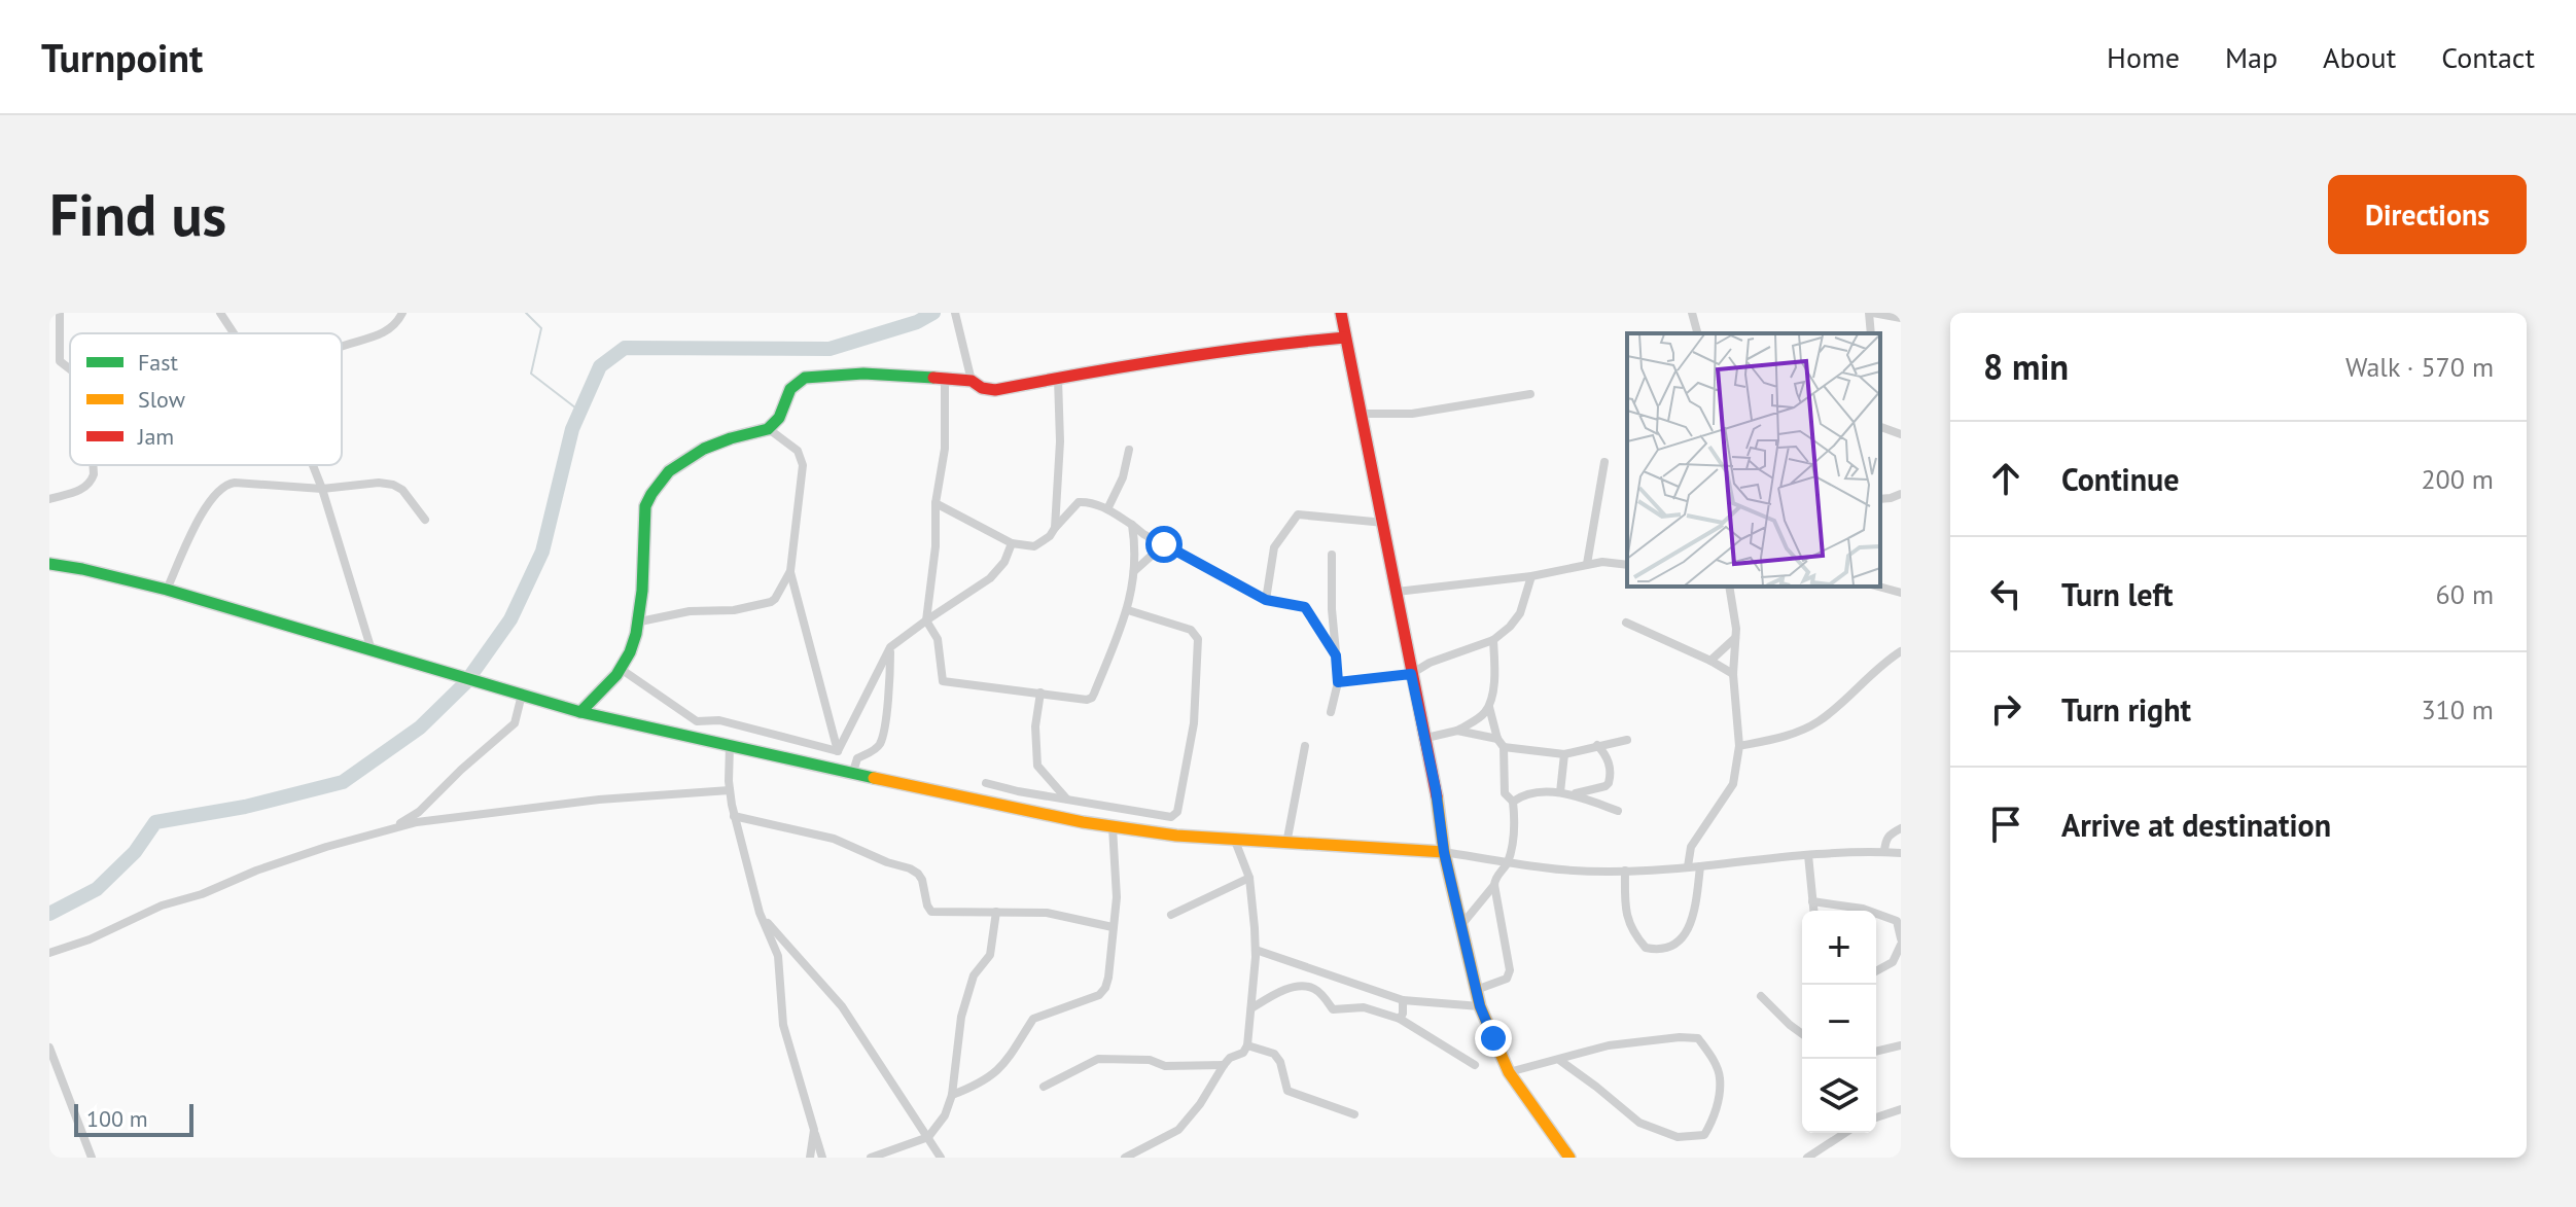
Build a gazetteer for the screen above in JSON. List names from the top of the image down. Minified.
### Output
{"legend":["Fast","Slow","Jam"],"scale_bar":"100 m","page":{"header":"Turnpoint","nav":["Home","Map","About","Contact"],"buttons":"Directions","title":"Find us","heading":["8 min","Walk · 570 m"],"list":[["Continue","200 m"],["Turn left","60 m"],["Turn right","310 m"],"Arrive at destination"],"map_buttons":["+","−"],"scale":"100 m"}}
